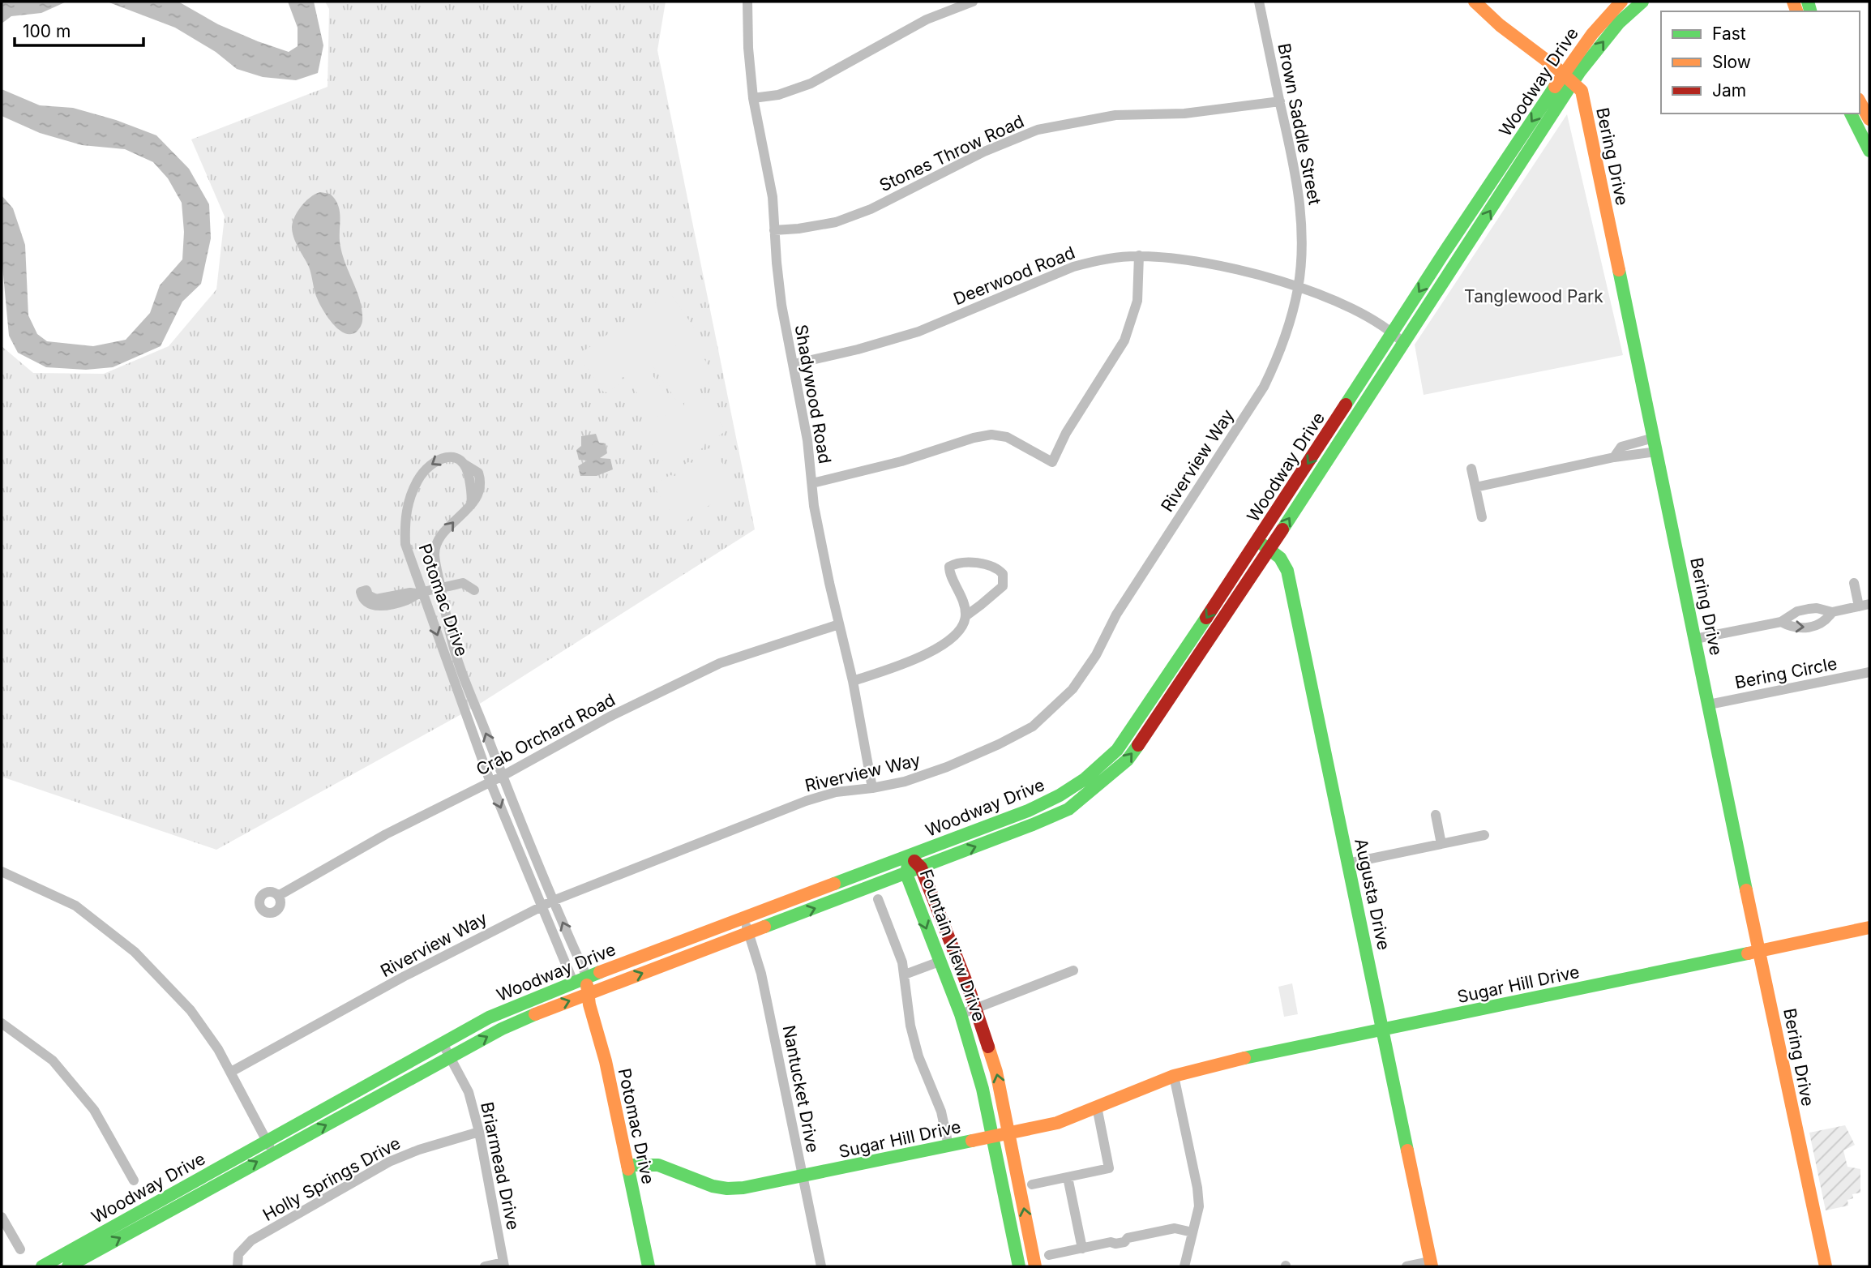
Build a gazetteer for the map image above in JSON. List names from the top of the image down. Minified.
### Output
{"streets":{"main road":["Woodway Drive","Bering Drive","Potomac Drive","Augusta Drive","Fountain View Drive","Sugar Hill Drive"],"street":["Brown Saddle Street","Stones Throw Road","Deerwood Road","Shadywood Road","Riverview Way","Bering Circle","Crab Orchard Road","Nantucket Drive","Briarmead Drive","Holly Springs Drive"]},"crossings":[["Woodway Drive","Bering Drive"],["Woodway Drive","Deerwood Road"],["Woodway Drive","Potomac Drive"],["Woodway Drive","Augusta Drive"],["Woodway Drive","Fountain View Drive"],["Woodway Drive","Nantucket Drive"],["Woodway Drive","Briarmead Drive"],["Brown Saddle Street","Stones Throw Road"],["Brown Saddle Street","Deerwood Road"],["Brown Saddle Street","Riverview Way"],["Stones Throw Road","Shadywood Road"],["Bering Drive","Bering Circle"],["Bering Drive","Sugar Hill Drive"],["Deerwood Road","Shadywood Road"],["Deerwood Road","Riverview Way"],["Shadywood Road","Riverview Way"],["Shadywood Road","Crab Orchard Road"],["Riverview Way","Potomac Drive"],["Potomac Drive","Crab Orchard Road"],["Potomac Drive","Sugar Hill Drive"],["Augusta Drive","Sugar Hill Drive"],["Fountain View Drive","Sugar Hill Drive"],["Sugar Hill Drive","Nantucket Drive"],["Briarmead Drive","Holly Springs Drive"]],"parks":["Tanglewood Park"],"legend":["Fast","Slow","Jam"],"scale_bar":"100 m"}
